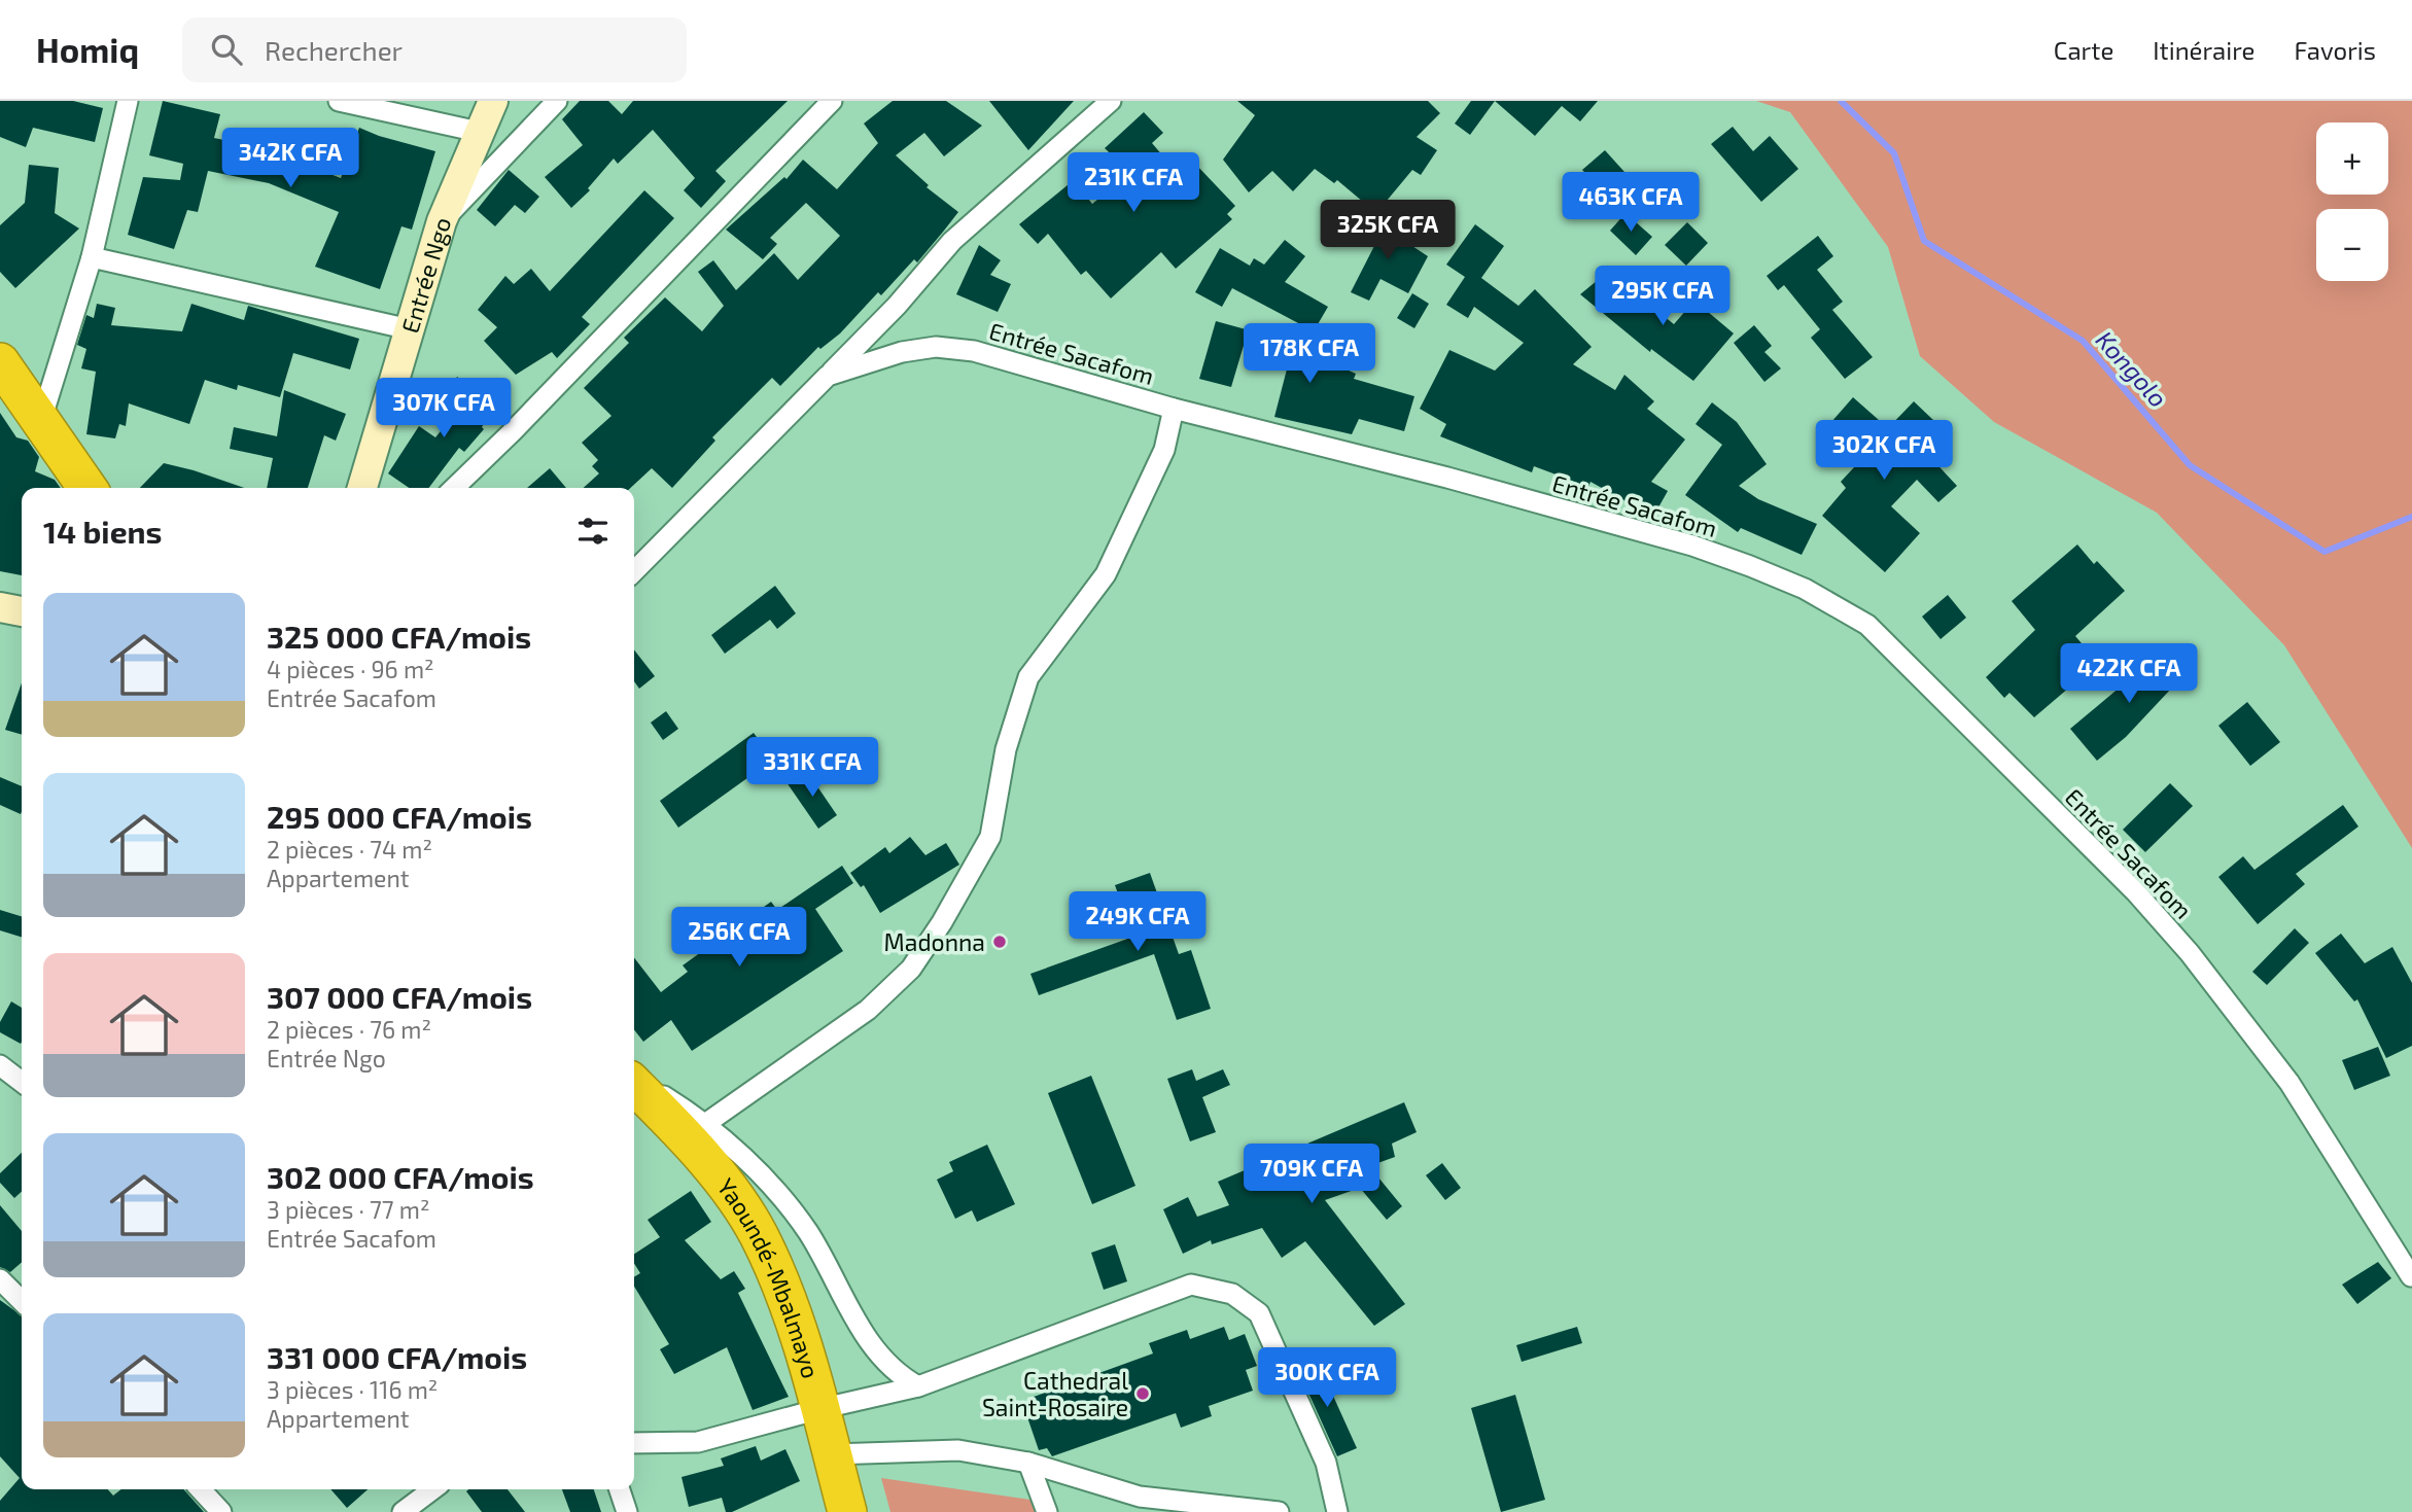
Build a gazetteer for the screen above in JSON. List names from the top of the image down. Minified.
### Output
{"streets":{"highway":["Yaoundé-Mbalmayo"],"street":["Entrée Ngo","Entrée Sacafom"]},"water":["Kongolo"],"places":["Madonna","Cathedral Saint-Rosaire"],"page":{"header":"Homiq","search":"Rechercher","nav":["Carte","Itinéraire","Favoris"],"map_buttons":["+","−"],"price":["342K CFA","231K CFA","463K CFA","325K CFA","295K CFA","178K CFA","307K CFA","302K CFA","422K CFA","331K CFA","249K CFA","256K CFA","709K CFA","300K CFA"],"heading":"14 biens","list":[{"name":"325 000 CFA/mois","note":"4 pièces · 96 m² · Entrée Sacafom"},{"name":"295 000 CFA/mois","note":"2 pièces · 74 m² · Appartement"},{"name":"307 000 CFA/mois","note":"2 pièces · 76 m² · Entrée Ngo"},{"name":"302 000 CFA/mois","note":"3 pièces · 77 m² · Entrée Sacafom"},{"name":"331 000 CFA/mois","note":"3 pièces · 116 m² · Appartement"}]}}
